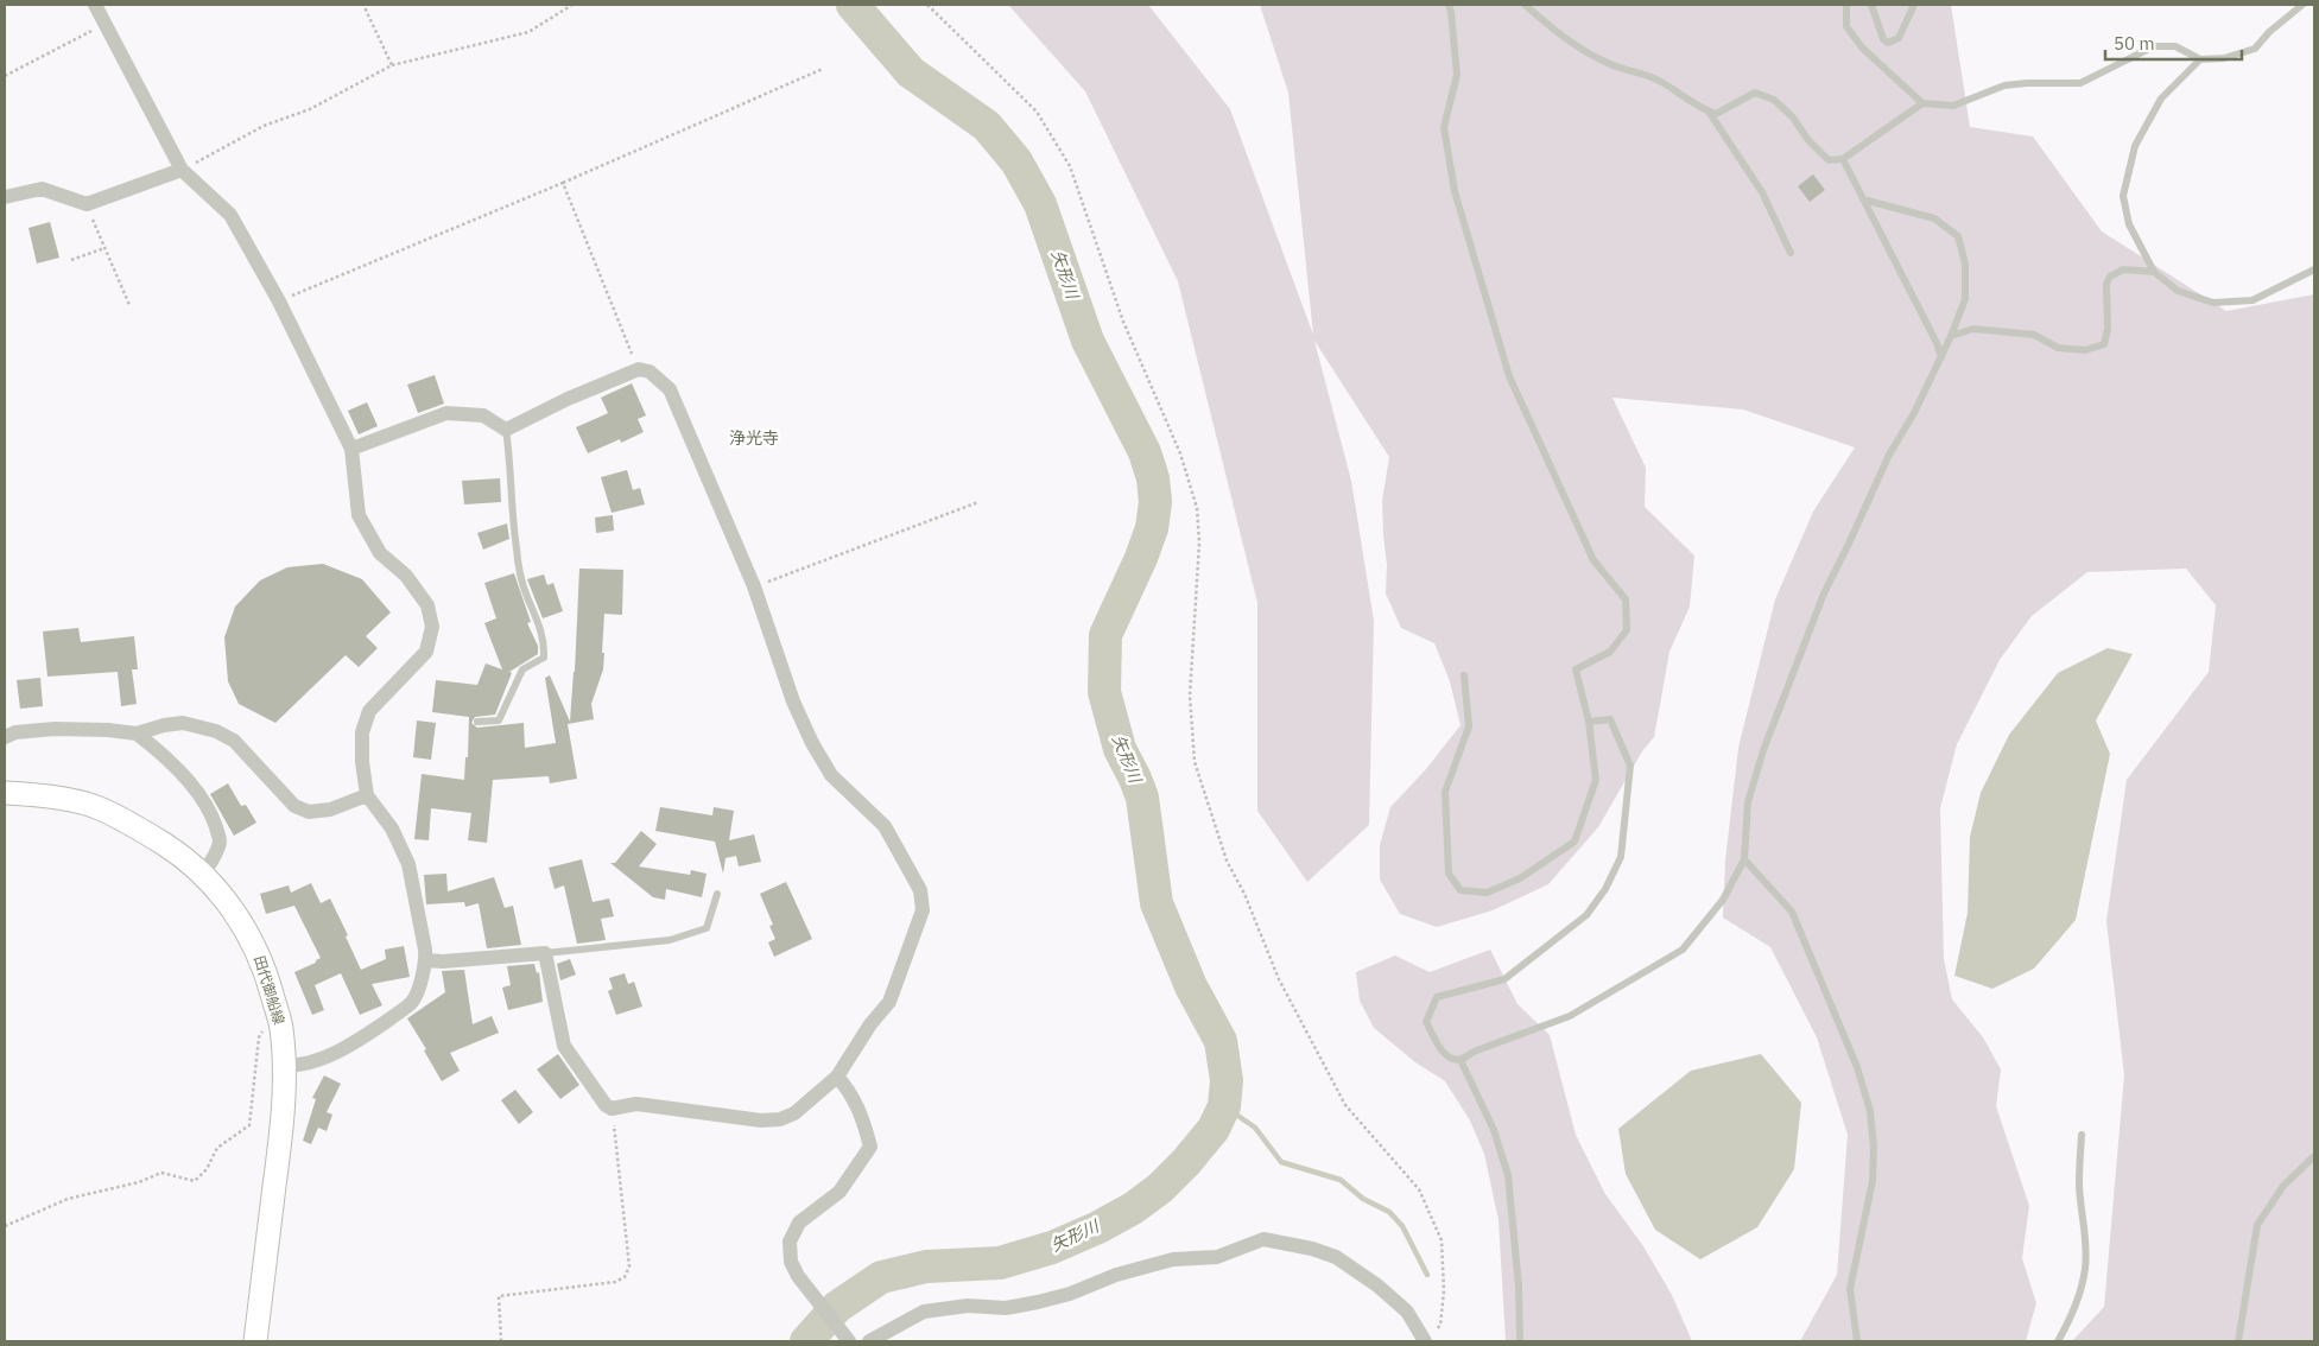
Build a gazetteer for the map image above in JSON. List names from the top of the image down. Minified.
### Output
{"streets":{"main road":["田代御船線"]},"districts":["浄光寺"],"water":["矢形川"],"scale_bar":"50 m"}
